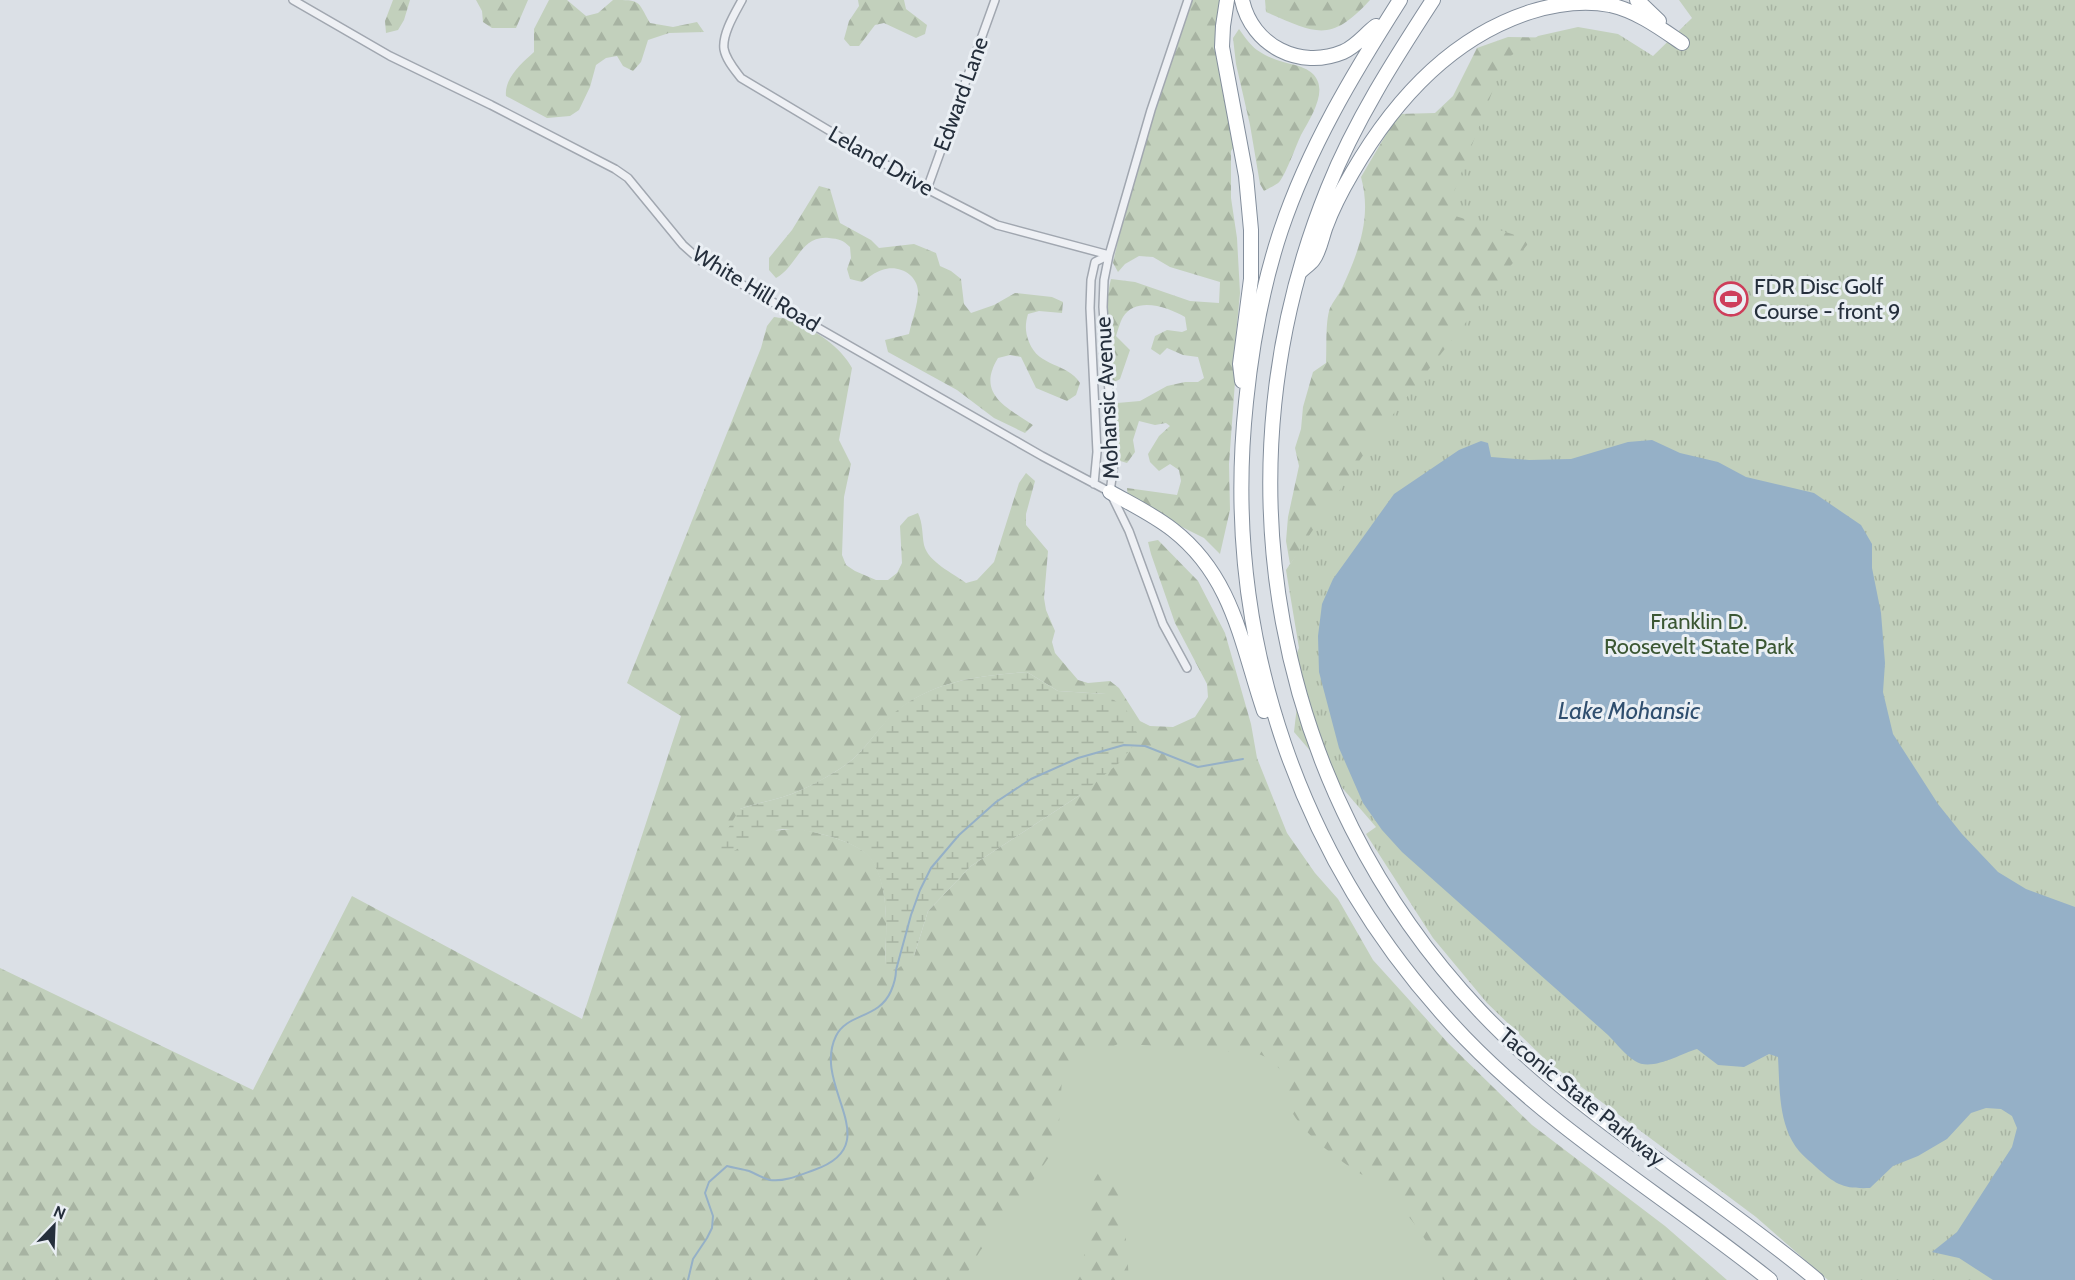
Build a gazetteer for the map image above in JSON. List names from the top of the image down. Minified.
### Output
{"streets":{"highway":["Taconic State Parkway"],"street":["Edward Lane","Leland Drive","White Hill Road","Mohansic Avenue"]},"crossings":[["Edward Lane","Leland Drive"],["Leland Drive","Mohansic Avenue"],["White Hill Road","Mohansic Avenue"]],"water":["Lake Mohansic"],"parks":["Franklin D. Roosevelt State Park"],"places":{"sports":["FDR Disc Golf Course - front 9"]},"north":"top right"}
